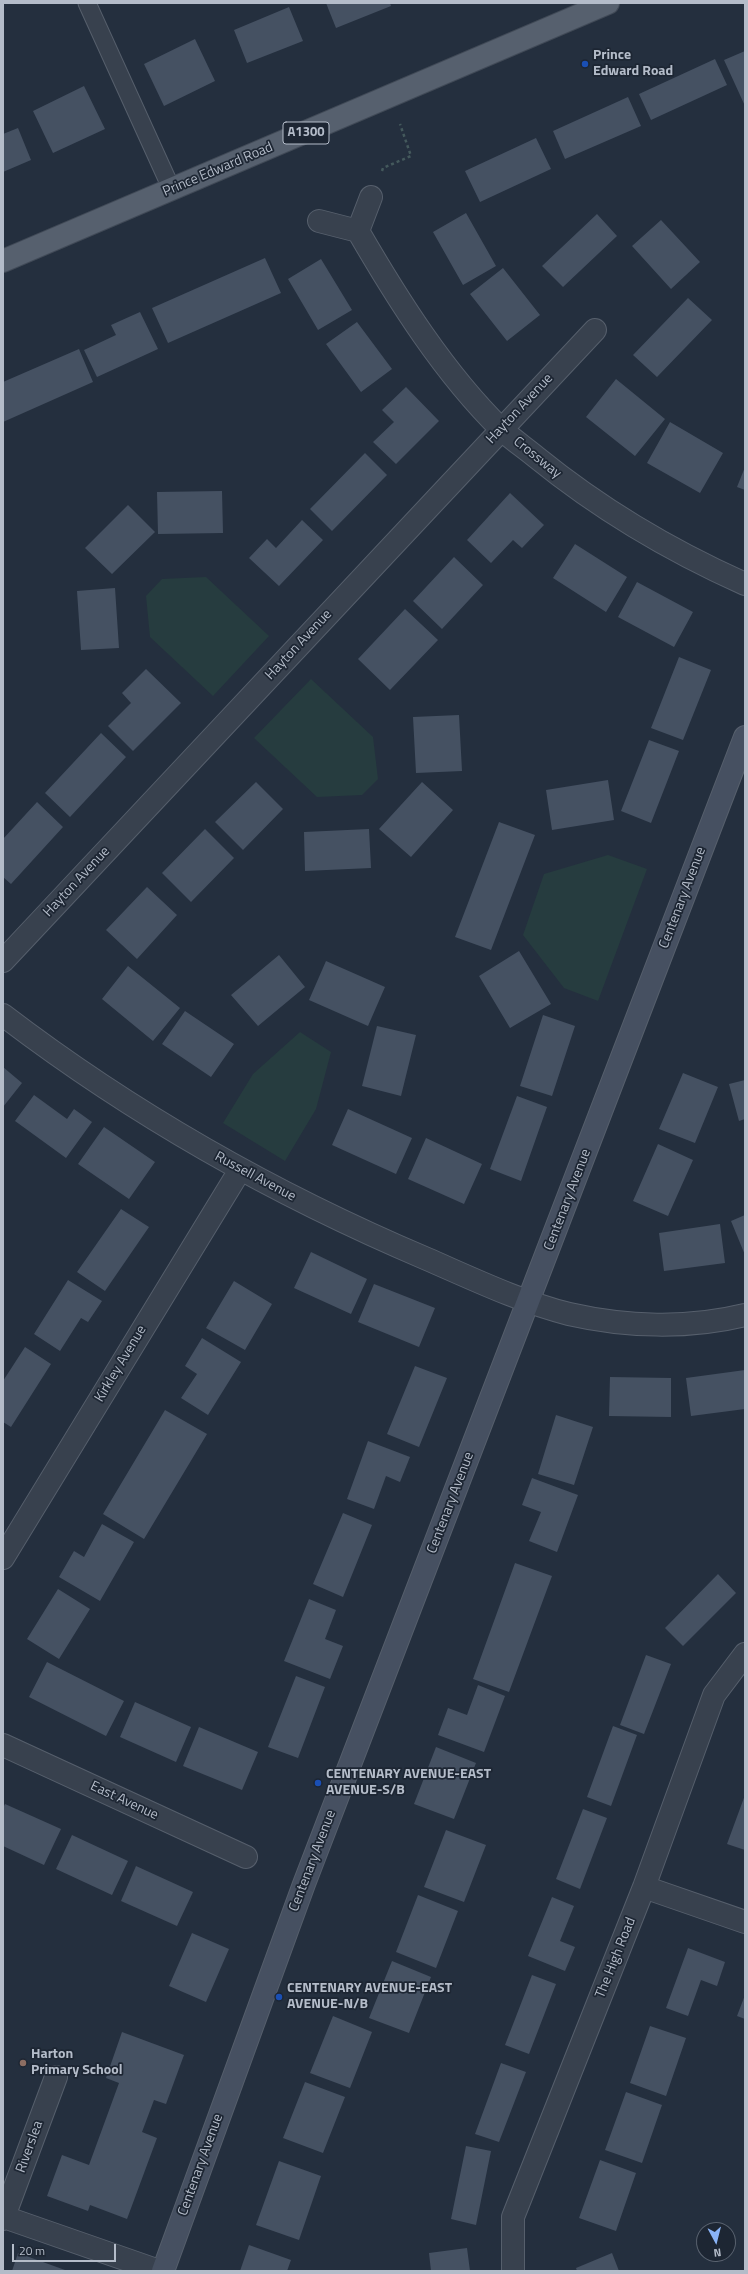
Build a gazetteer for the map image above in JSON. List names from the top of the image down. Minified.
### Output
{"streets":{"main road":["A1300","Prince Edward Road"],"street":["Hayton Avenue","Crossway","Centenary Avenue","Russell Avenue","Kirkley Avenue","East Avenue","The High Road","Riverslea"]},"crossings":[["Hayton Avenue","Crossway"],["Centenary Avenue","Russell Avenue"],["Russell Avenue","Kirkley Avenue"]],"places":["Prince Edward Road","CENTENARY AVENUE-EAST AVENUE-S/B","CENTENARY AVENUE-EAST AVENUE-N/B","Harton Primary School"],"scale_bar":"20 m","north":"bottom"}
